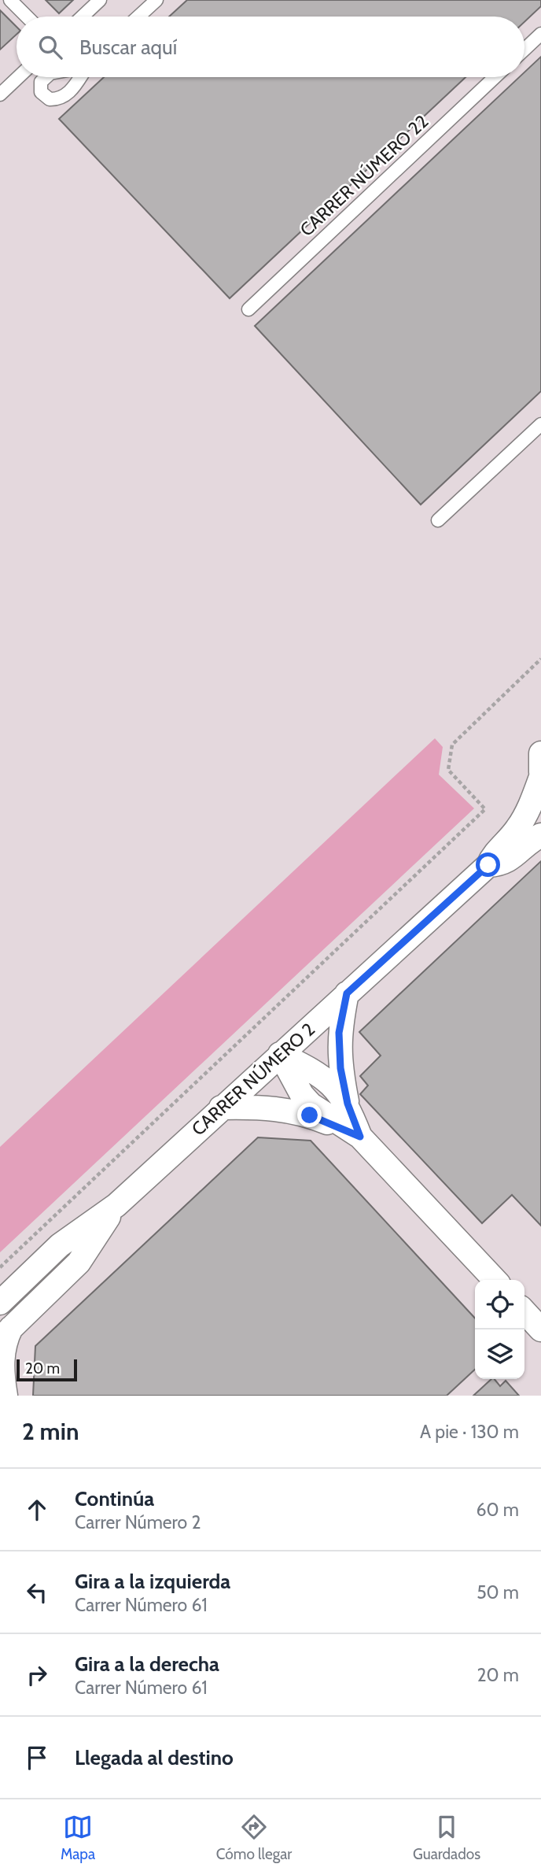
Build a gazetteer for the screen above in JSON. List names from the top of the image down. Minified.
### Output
{"streets":{"street":["CARRER NÚMERO 2"],"lane":["CARRER NÚMERO 22"]},"scale_bar":"20 m","page":{"search":"Buscar aquí","scale":"20 m","heading":["2 min","A pie · 130 m"],"list":[["Continúa","Carrer Número 2","60 m"],["Gira a la izquierda","Carrer Número 61","50 m"],["Gira a la derecha","Carrer Número 61","20 m"],"Llegada al destino"],"nav":["Mapa","Cómo llegar","Guardados"]}}
